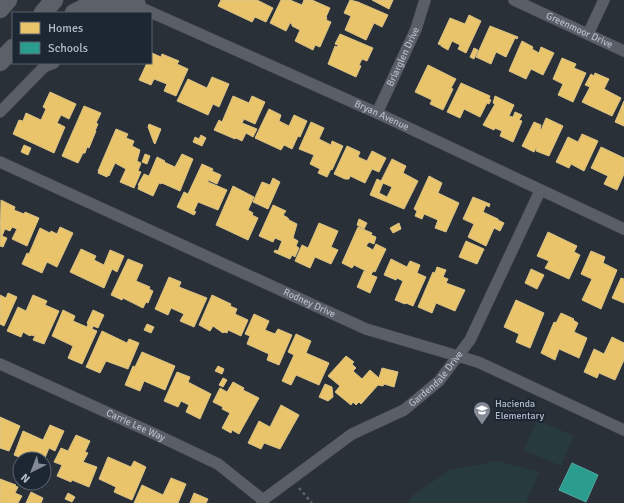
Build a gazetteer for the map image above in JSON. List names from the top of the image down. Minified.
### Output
{"streets":{"street":["Greenmoor Drive","Briarglen Drive","Bryan Avenue","Rodney Drive","Gardendale Drive","Carrie Lee Way"]},"crossings":[["Briarglen Drive","Bryan Avenue"],["Bryan Avenue","Gardendale Drive"],["Rodney Drive","Gardendale Drive"],["Gardendale Drive","Carrie Lee Way"]],"places":{"school or university":["Hacienda Elementary"]},"legend":["Homes","Schools"],"north":"bottom left"}
